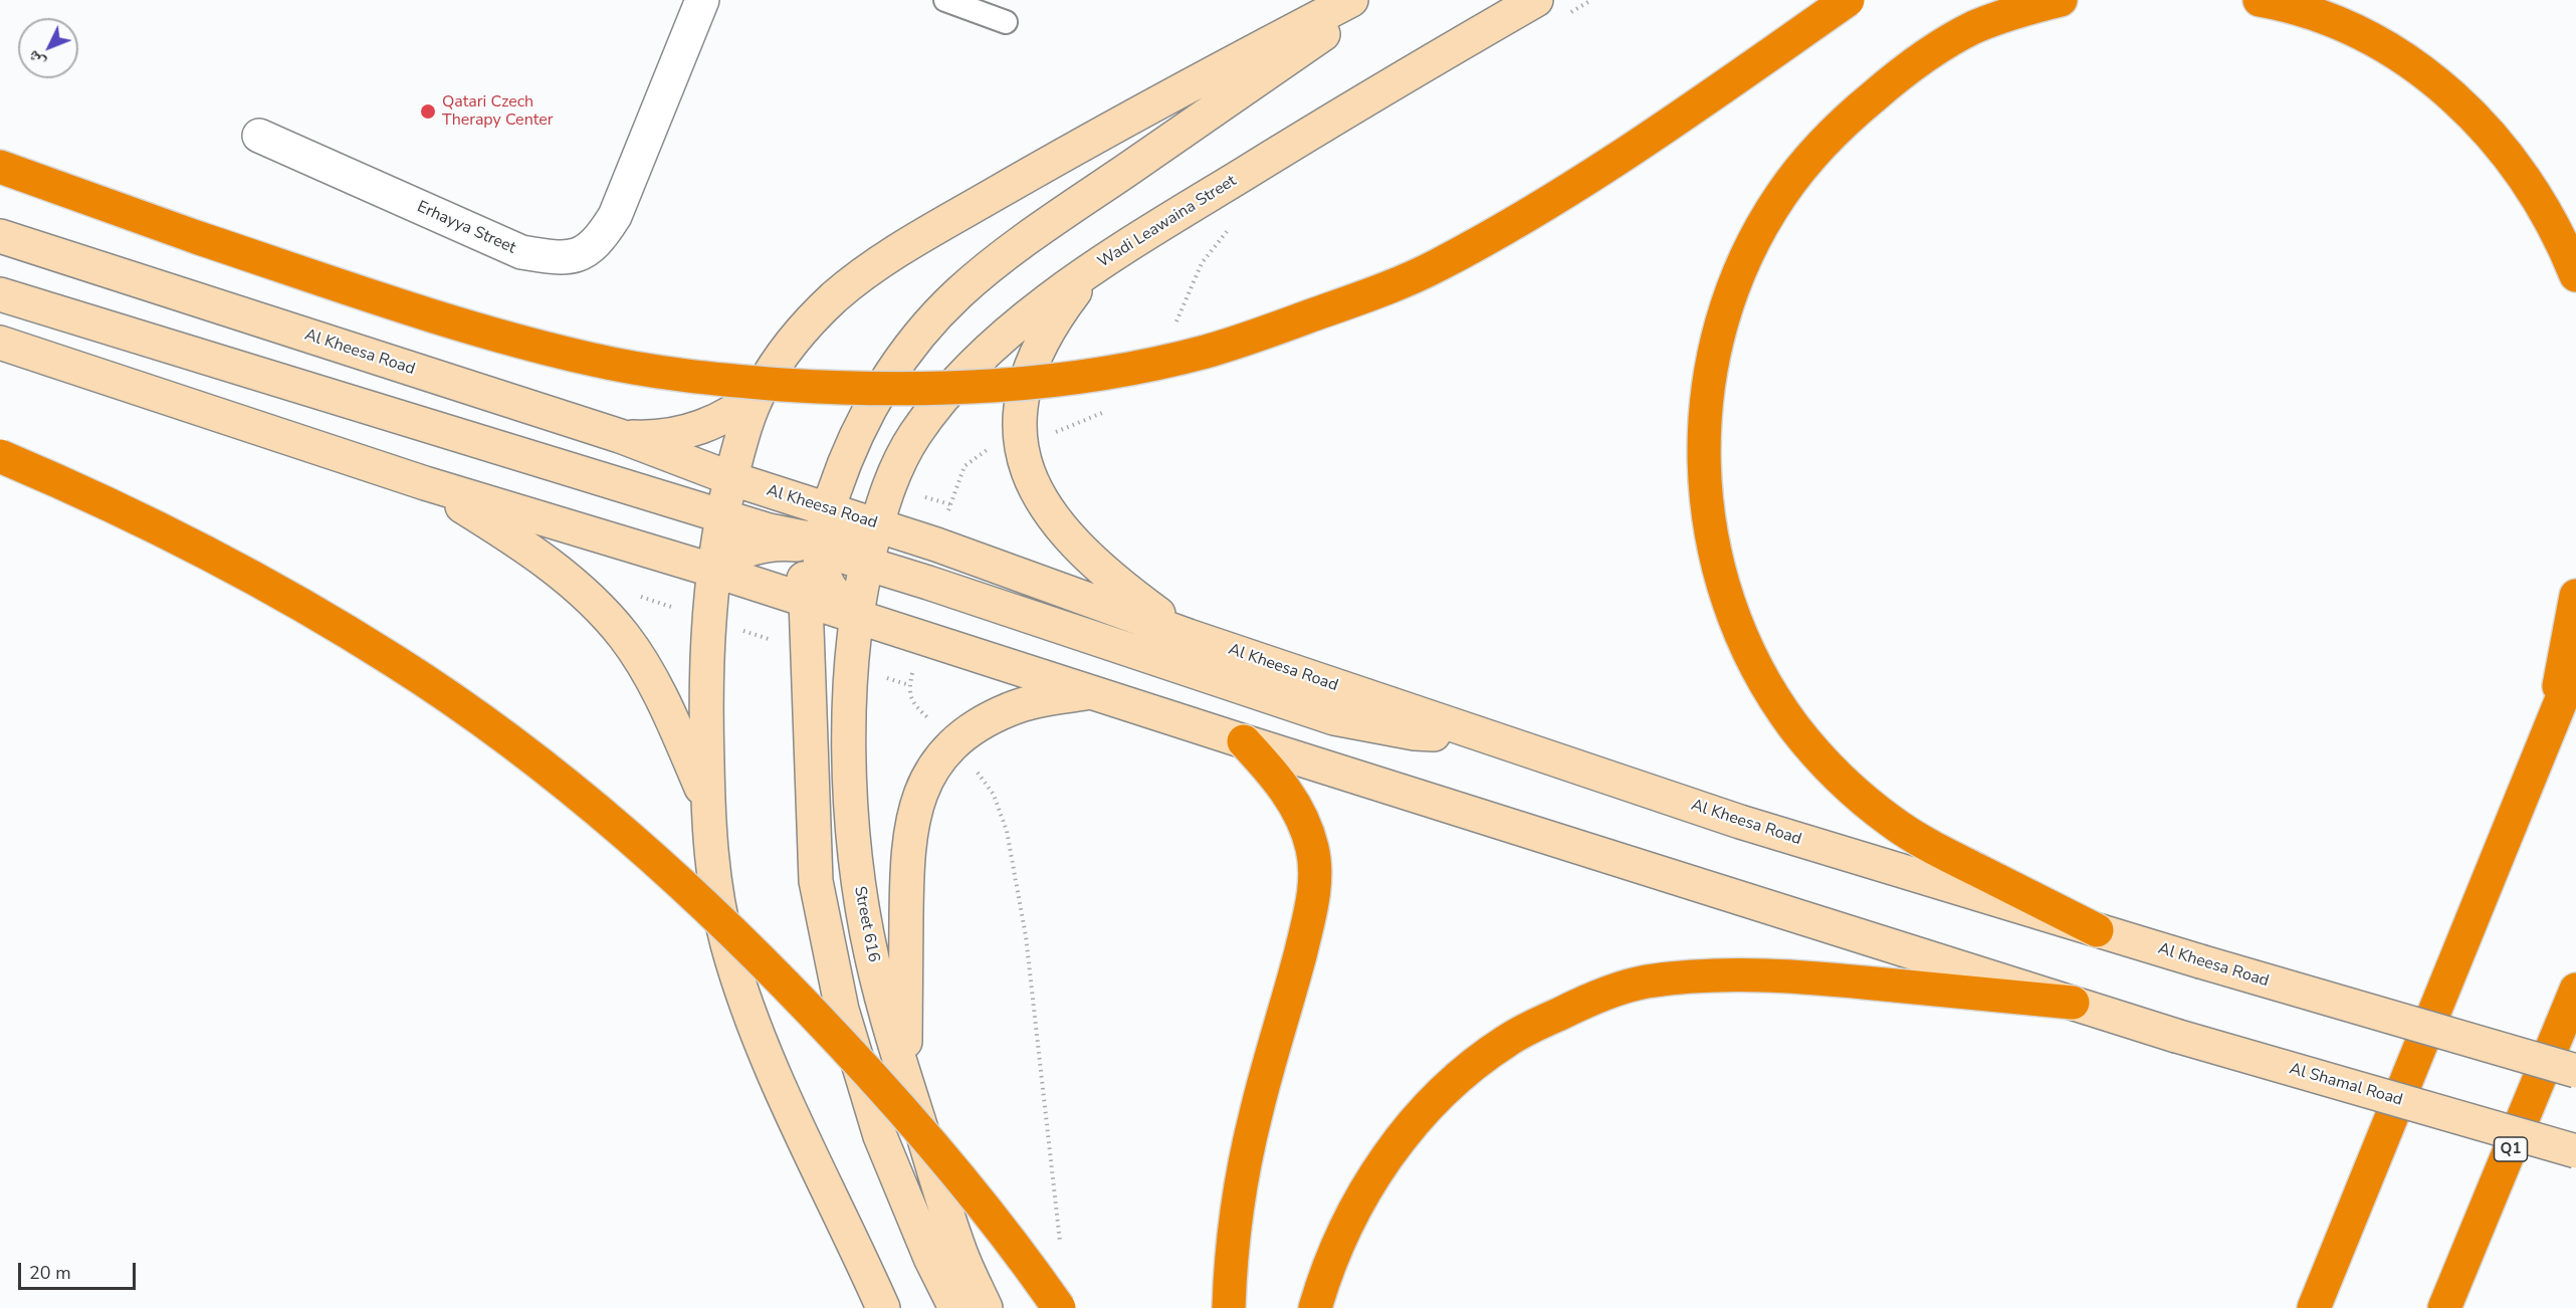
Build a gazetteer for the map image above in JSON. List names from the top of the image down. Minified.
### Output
{"streets":{"highway":["Q1"],"main road":["Wadi Leawaina Street","Al Kheesa Road","Street 616","Al Shamal Road"],"street":["Erhayya Street"]},"crossings":[["Wadi Leawaina Street","Al Kheesa Road"],["Wadi Leawaina Street","Street 616"],["Al Kheesa Road","Street 616"]],"places":["Qatari Czech Therapy Center"],"scale_bar":"20 m","north":"bottom left"}
